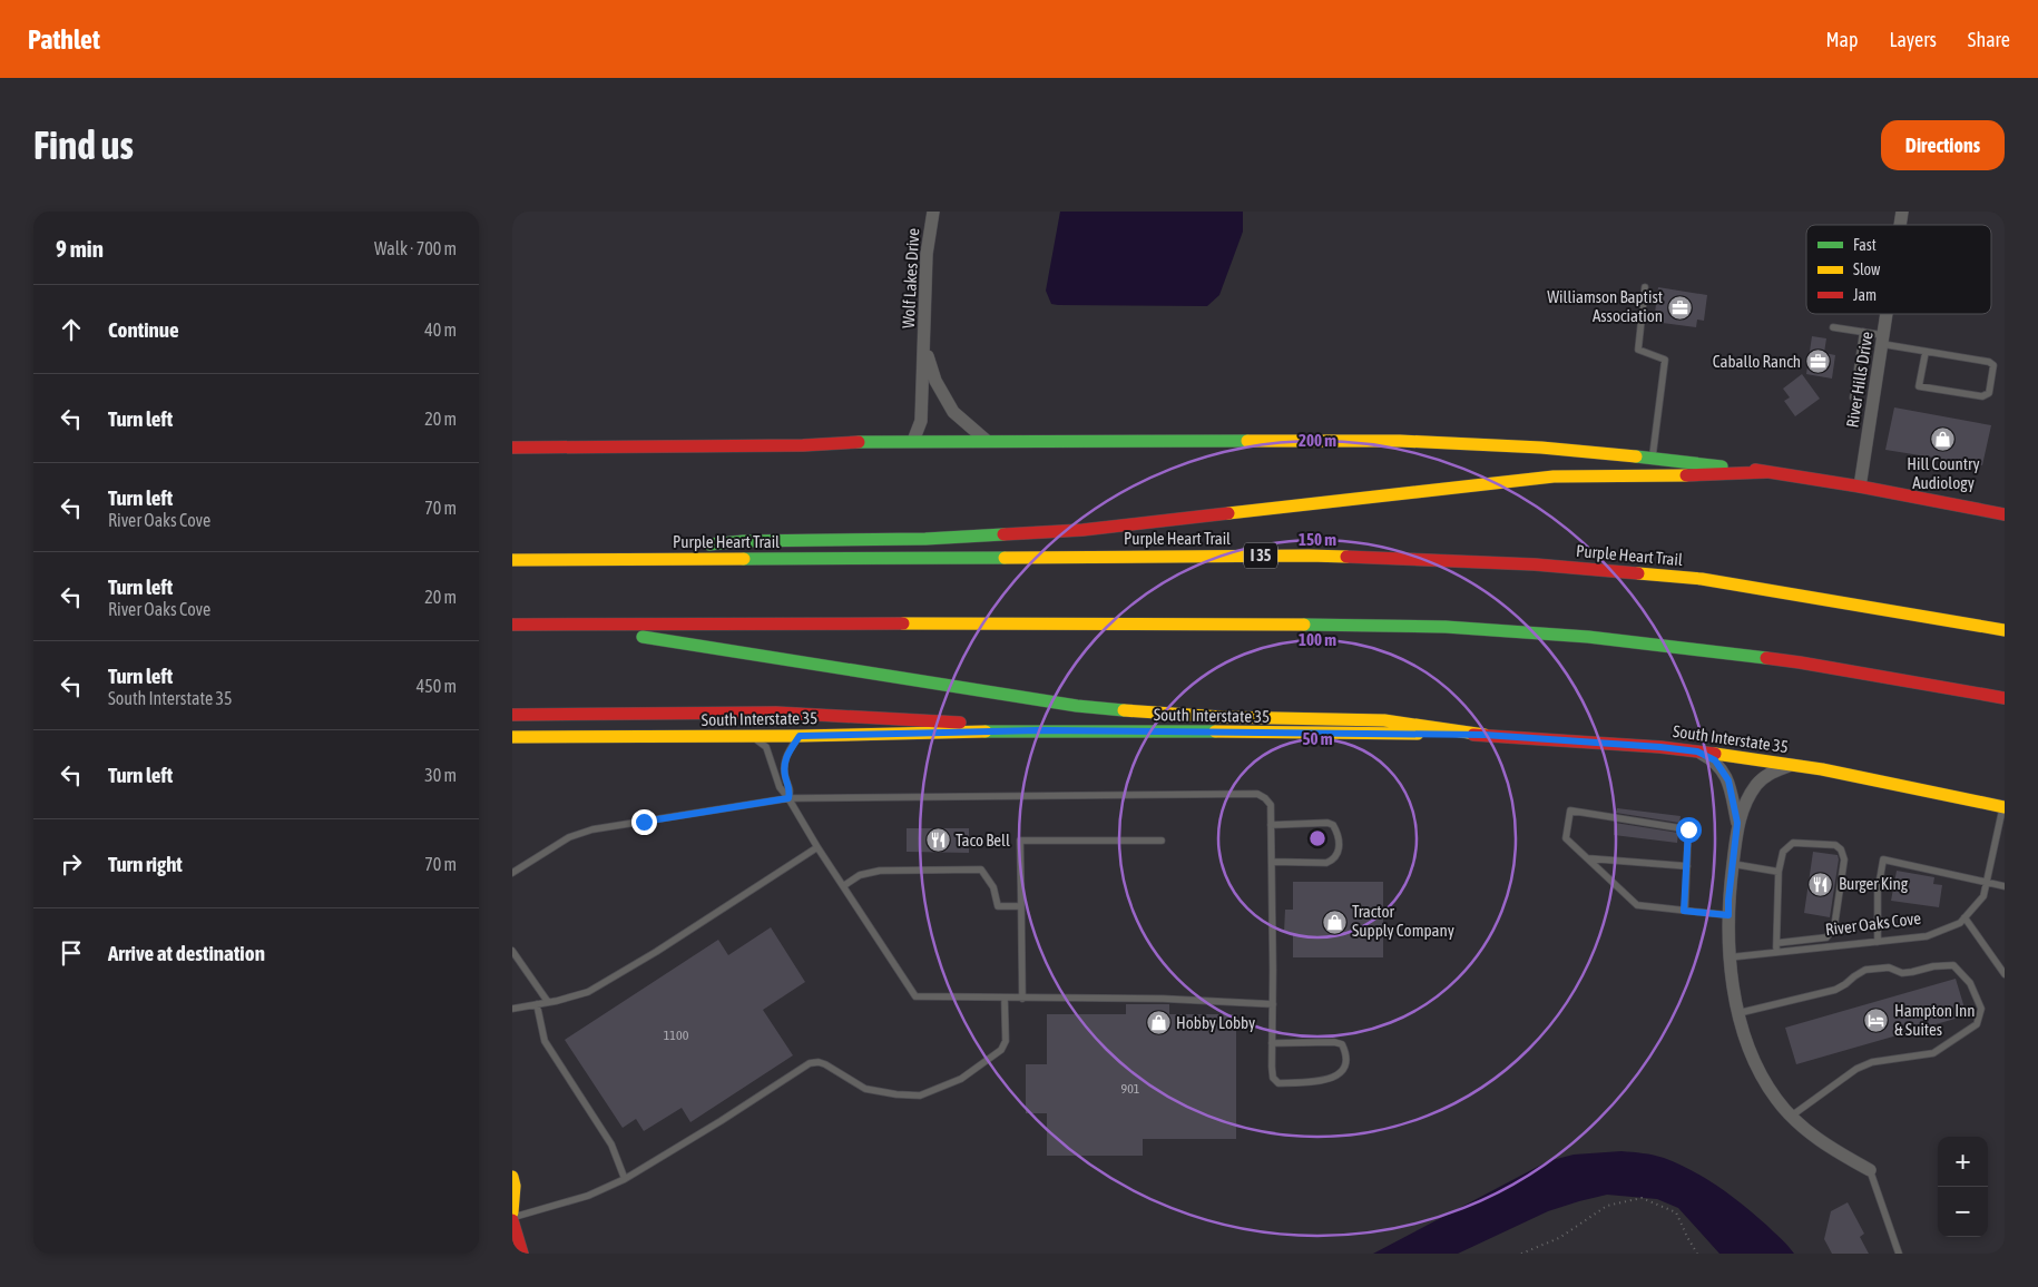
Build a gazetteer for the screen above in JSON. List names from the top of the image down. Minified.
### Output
{"streets":{"main road":["Purple Heart Trail","I 35","South Interstate 35"],"street":["Wolf Lakes Drive","River Hills Drive"],"lane":["River Oaks Cove"]},"crossings":[["South Interstate 35","River Oaks Cove"]],"places":{"office":["Williamson Baptist Association","Caballo Ranch"],"shop":["Hill Country Audiology","Tractor Supply Company","Hobby Lobby"],"restaurant":["Taco Bell","Burger King"],"hotel":["Hampton Inn & Suites"]},"house_numbers":["1100","901"],"legend":["Fast","Slow","Jam"],"page":{"header":"Pathlet","nav":["Map","Layers","Share"],"buttons":"Directions","title":"Find us","heading":["9 min","Walk · 700 m"],"list":[["Continue","40 m"],["Turn left","20 m"],["Turn left","River Oaks Cove","70 m"],["Turn left","River Oaks Cove","20 m"],["Turn left","South Interstate 35","450 m"],["Turn left","30 m"],["Turn right","70 m"],"Arrive at destination"],"map_buttons":["+","−"]},"rings":["200 m","150 m","100 m","50 m"]}
